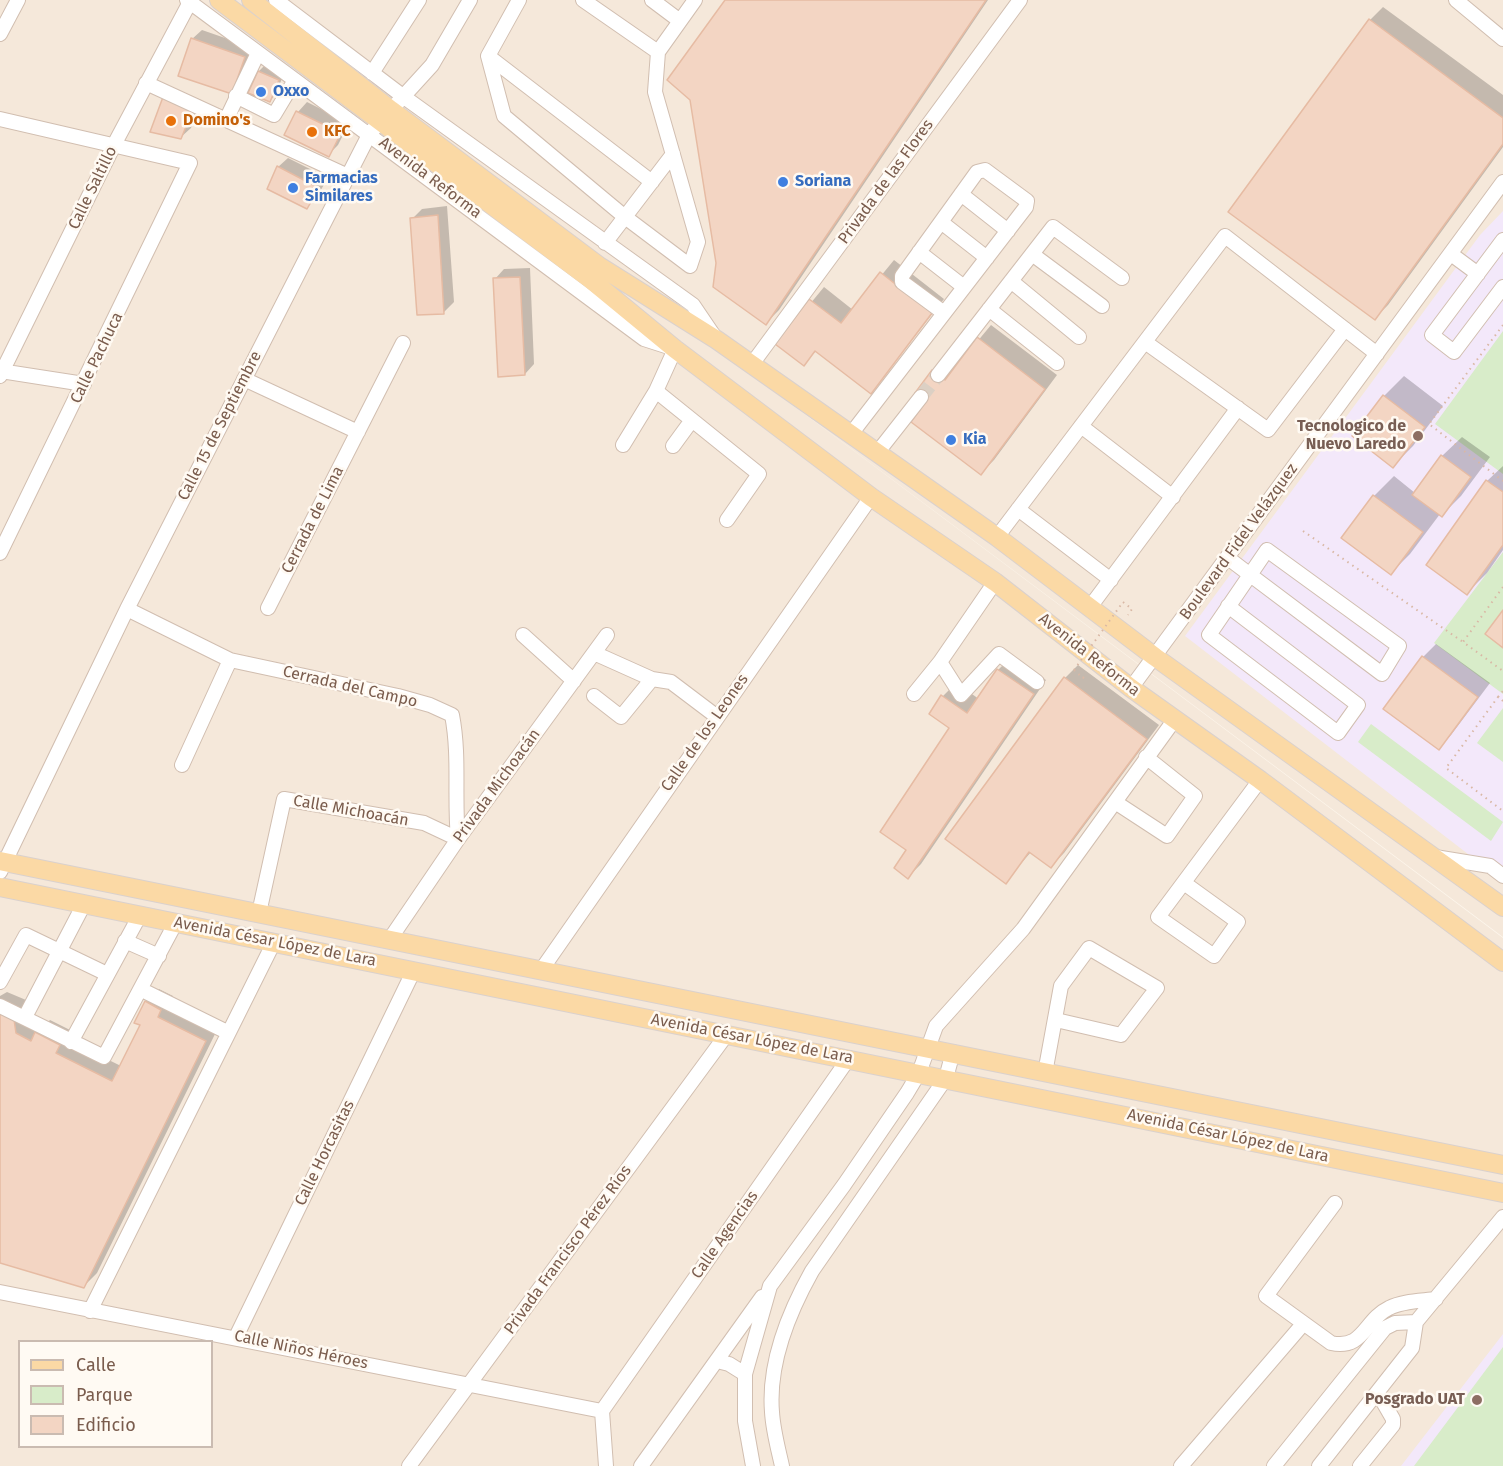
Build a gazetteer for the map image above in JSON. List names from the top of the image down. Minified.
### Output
{"streets":{"main road":["Avenida Reforma","Avenida César López de Lara"],"street":["Privada de las Flores","Calle Saltillo","Calle Pachuca","Calle 15 de Septiembre","Cerrada de Lima","Boulevard Fidel Velázquez","Cerrada del Campo","Calle de los Leones","Privada Michoacán","Calle Michoacán","Calle Horcasitas","Calle Agencias","Privada Francisco Pérez Ríos","Calle Niños Héroes"]},"crossings":[["Avenida Reforma","Privada de las Flores"],["Avenida Reforma","Calle Saltillo"],["Avenida Reforma","Calle 15 de Septiembre"],["Avenida Reforma","Boulevard Fidel Velázquez"],["Avenida Reforma","Calle de los Leones"],["Calle Saltillo","Calle Pachuca"],["Calle 15 de Septiembre","Cerrada del Campo"],["Calle 15 de Septiembre","Avenida César López de Lara"],["Cerrada del Campo","Privada Michoacán"],["Cerrada del Campo","Calle Michoacán"],["Calle de los Leones","Avenida César López de Lara"],["Privada Michoacán","Calle Michoacán"],["Privada Michoacán","Avenida César López de Lara"],["Calle Michoacán","Avenida César López de Lara"],["Avenida César López de Lara","Calle Horcasitas"],["Avenida César López de Lara","Calle Agencias"],["Avenida César López de Lara","Privada Francisco Pérez Ríos"],["Calle Horcasitas","Calle Niños Héroes"],["Calle Agencias","Calle Niños Héroes"],["Privada Francisco Pérez Ríos","Calle Niños Héroes"]],"places":["Oxxo","Domino's","KFC","Soriana","Farmacias Similares","Tecnologico de Nuevo Laredo","Kia","Posgrado UAT"],"legend":["Calle","Parque","Edificio"]}
